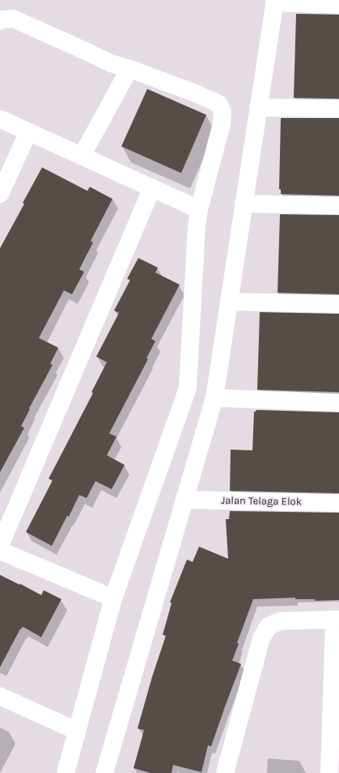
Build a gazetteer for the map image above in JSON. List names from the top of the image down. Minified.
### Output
{"streets":{"street":["Jalan Telaga Elok"]}}
